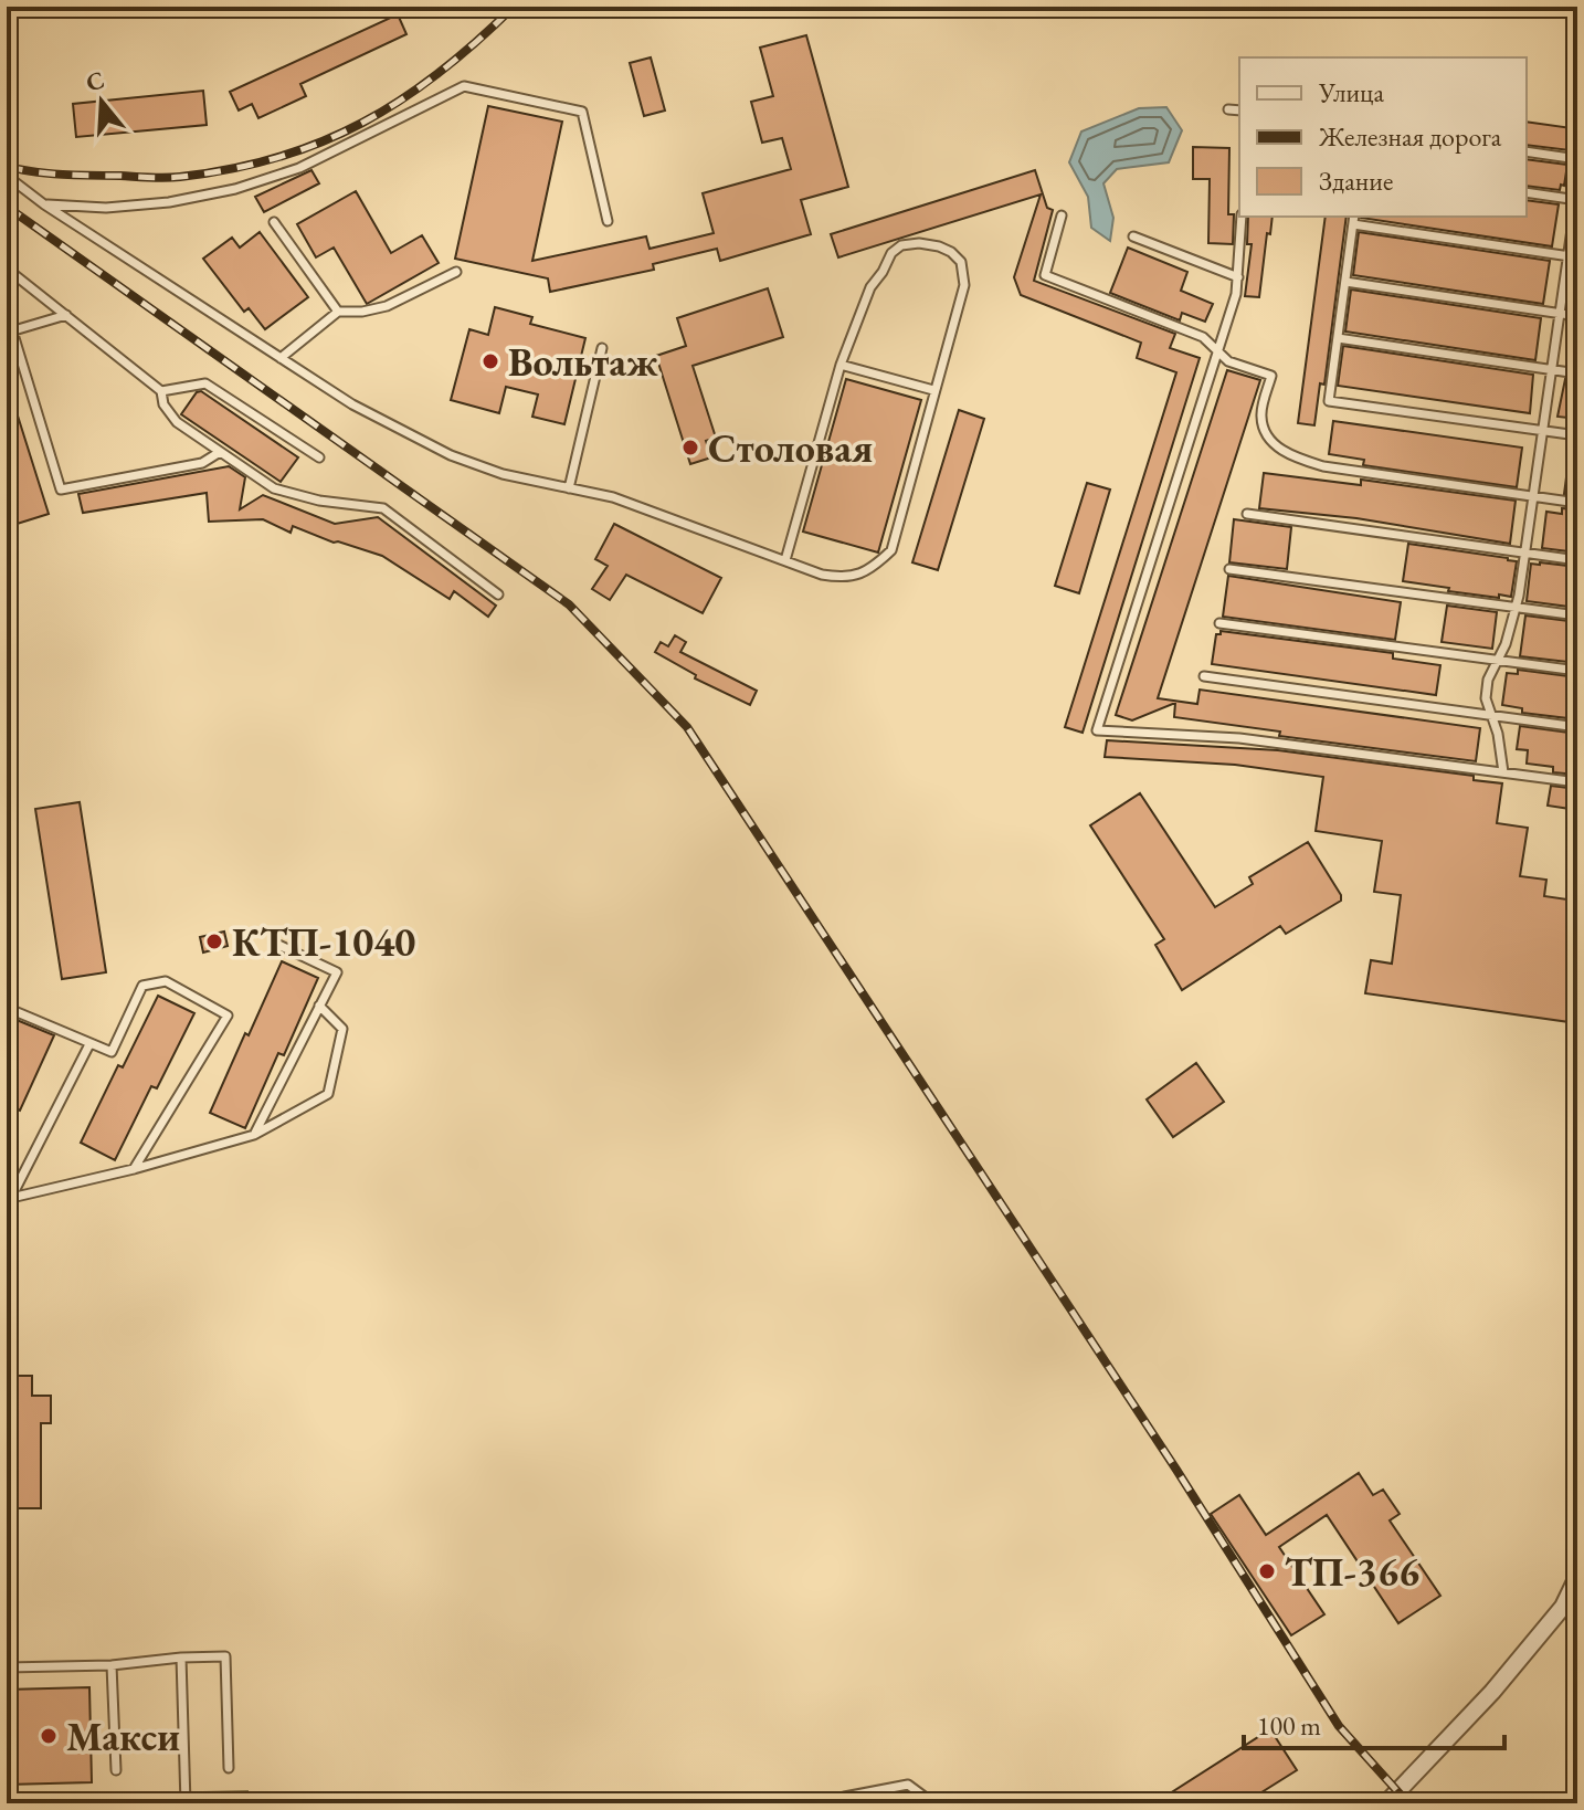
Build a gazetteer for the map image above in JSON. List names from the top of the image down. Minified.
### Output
{"places":["Вольтаж","Столовая","КТП-1040","ТП-366","Макси"],"legend":["Улица","Железная дорога","Здание"],"scale_bar":"100 m","north":"top"}
